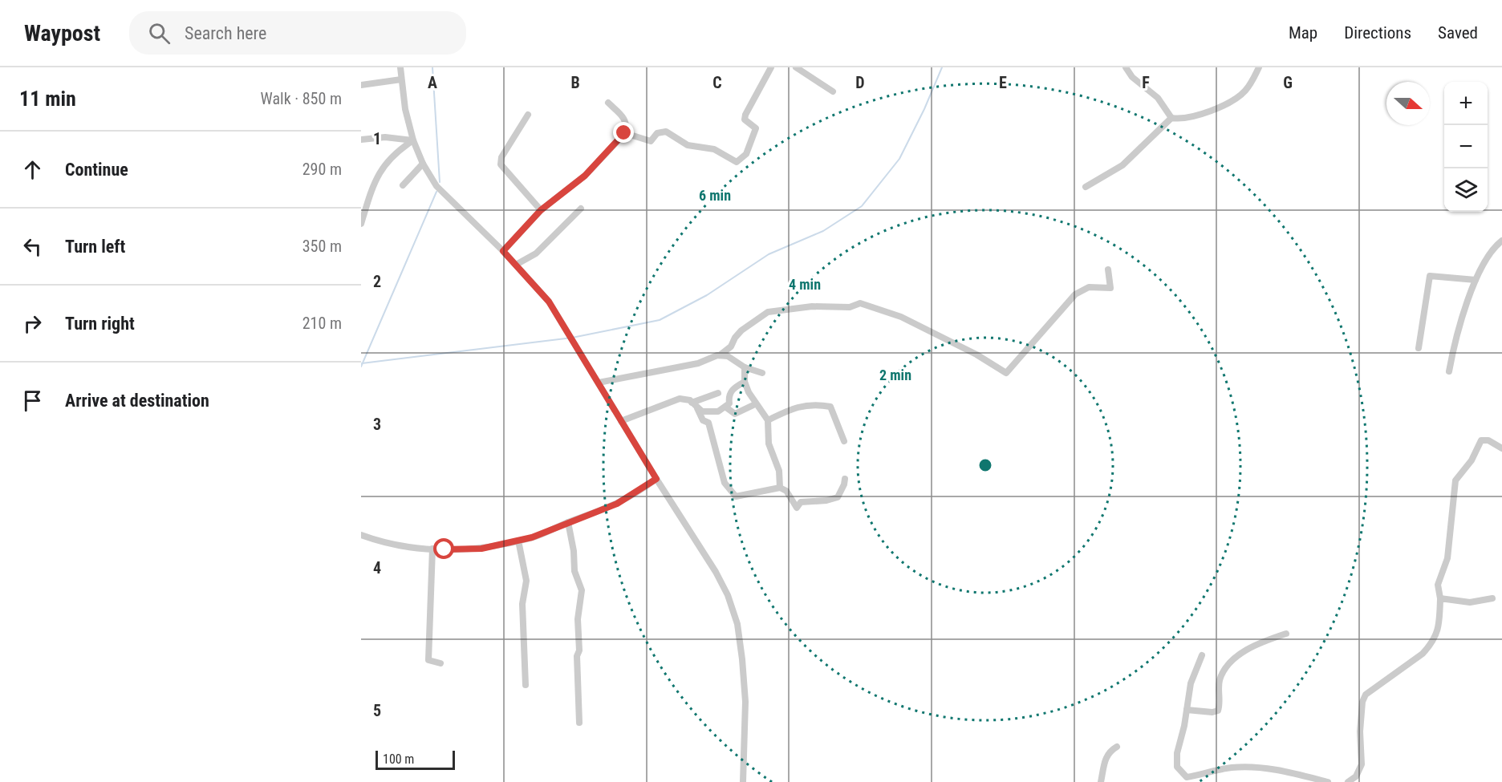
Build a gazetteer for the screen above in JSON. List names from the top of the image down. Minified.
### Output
{"scale_bar":"100 m","north":"right","page":{"header":"Waypost","search":"Search here","nav":["Map","Directions","Saved"],"heading":["11 min","Walk · 850 m"],"map_buttons":["+","−"],"list":[["Continue","290 m"],["Turn left","350 m"],["Turn right","210 m"],"Arrive at destination"],"scale":"100 m"},"grid":{"columns":["A","B","C","D","E","F","G"],"rows":["1","2","3","4","5"]},"rings":["6 min","4 min","2 min"]}
